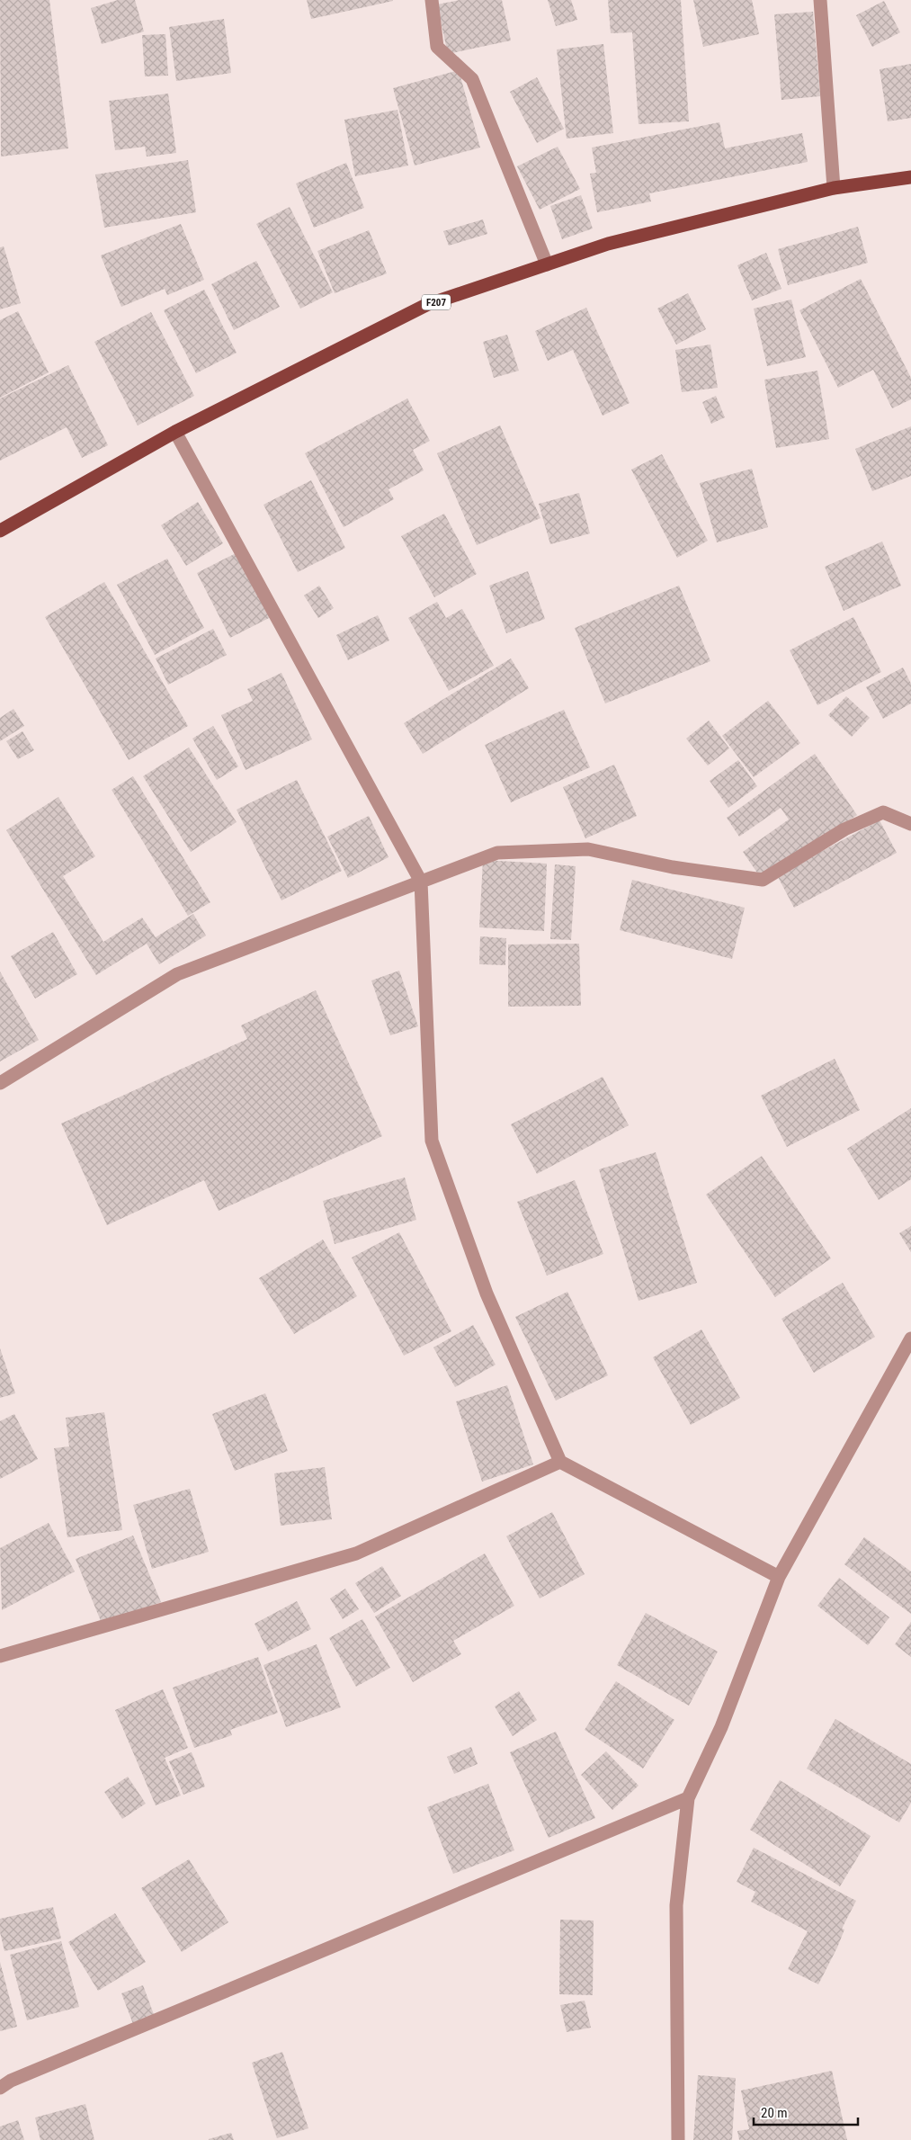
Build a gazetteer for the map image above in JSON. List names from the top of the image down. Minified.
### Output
{"streets":{"main road":["F207"]},"scale_bar":"20 m"}
